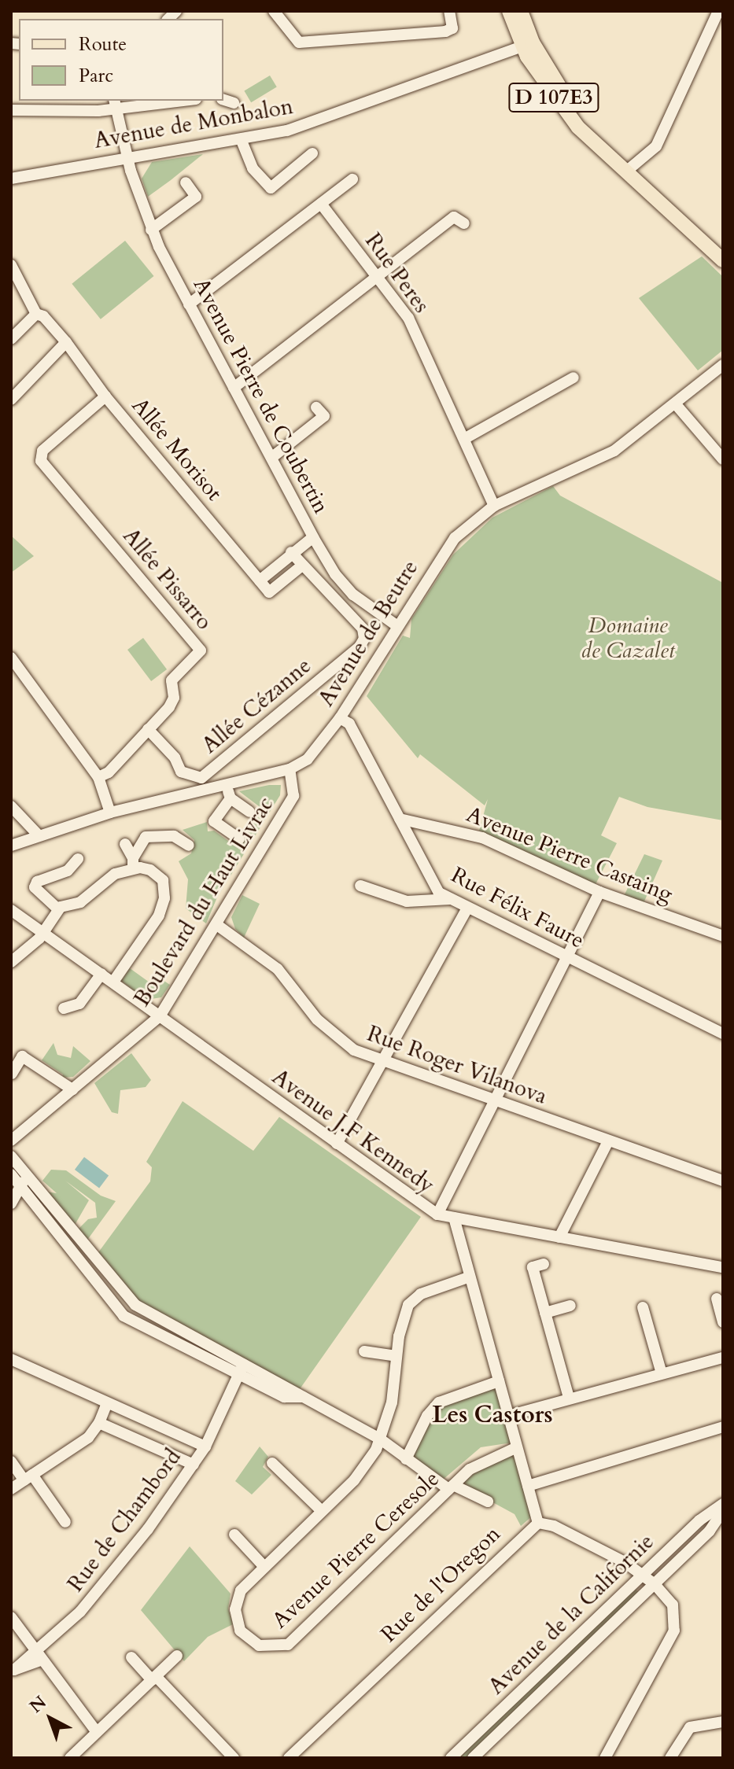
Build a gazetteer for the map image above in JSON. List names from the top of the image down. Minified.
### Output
{"streets":{"main road":["D 107E3"],"street":["Avenue de Monbalon","Rue Peres","Avenue Pierre de Coubertin","Allée Morisot","Allée Pissarro","Avenue de Beutre","Allée Cézanne","Avenue Pierre Castaing","Boulevard du Haut Livrac","Rue Félix Faure","Rue Roger Vilanova","Avenue J.F Kennedy","Rue de Chambord","Avenue Pierre Ceresole","Rue de l'Oregon","Avenue de la Californie"]},"crossings":[["D 107E3","Avenue de Monbalon"],["Avenue de Monbalon","Avenue Pierre de Coubertin"],["Rue Peres","Avenue de Beutre"],["Avenue Pierre de Coubertin","Avenue de Beutre"],["Allée Morisot","Allée Pissarro"],["Allée Pissarro","Allée Cézanne"],["Avenue de Beutre","Boulevard du Haut Livrac"],["Avenue de Beutre","Rue Félix Faure"],["Avenue Pierre Castaing","Rue Félix Faure"],["Boulevard du Haut Livrac","Rue Roger Vilanova"],["Boulevard du Haut Livrac","Avenue J.F Kennedy"]],"districts":["Les Castors"],"parks":["Domaine de Cazalet"],"legend":["Route","Parc"],"north":"top left"}
